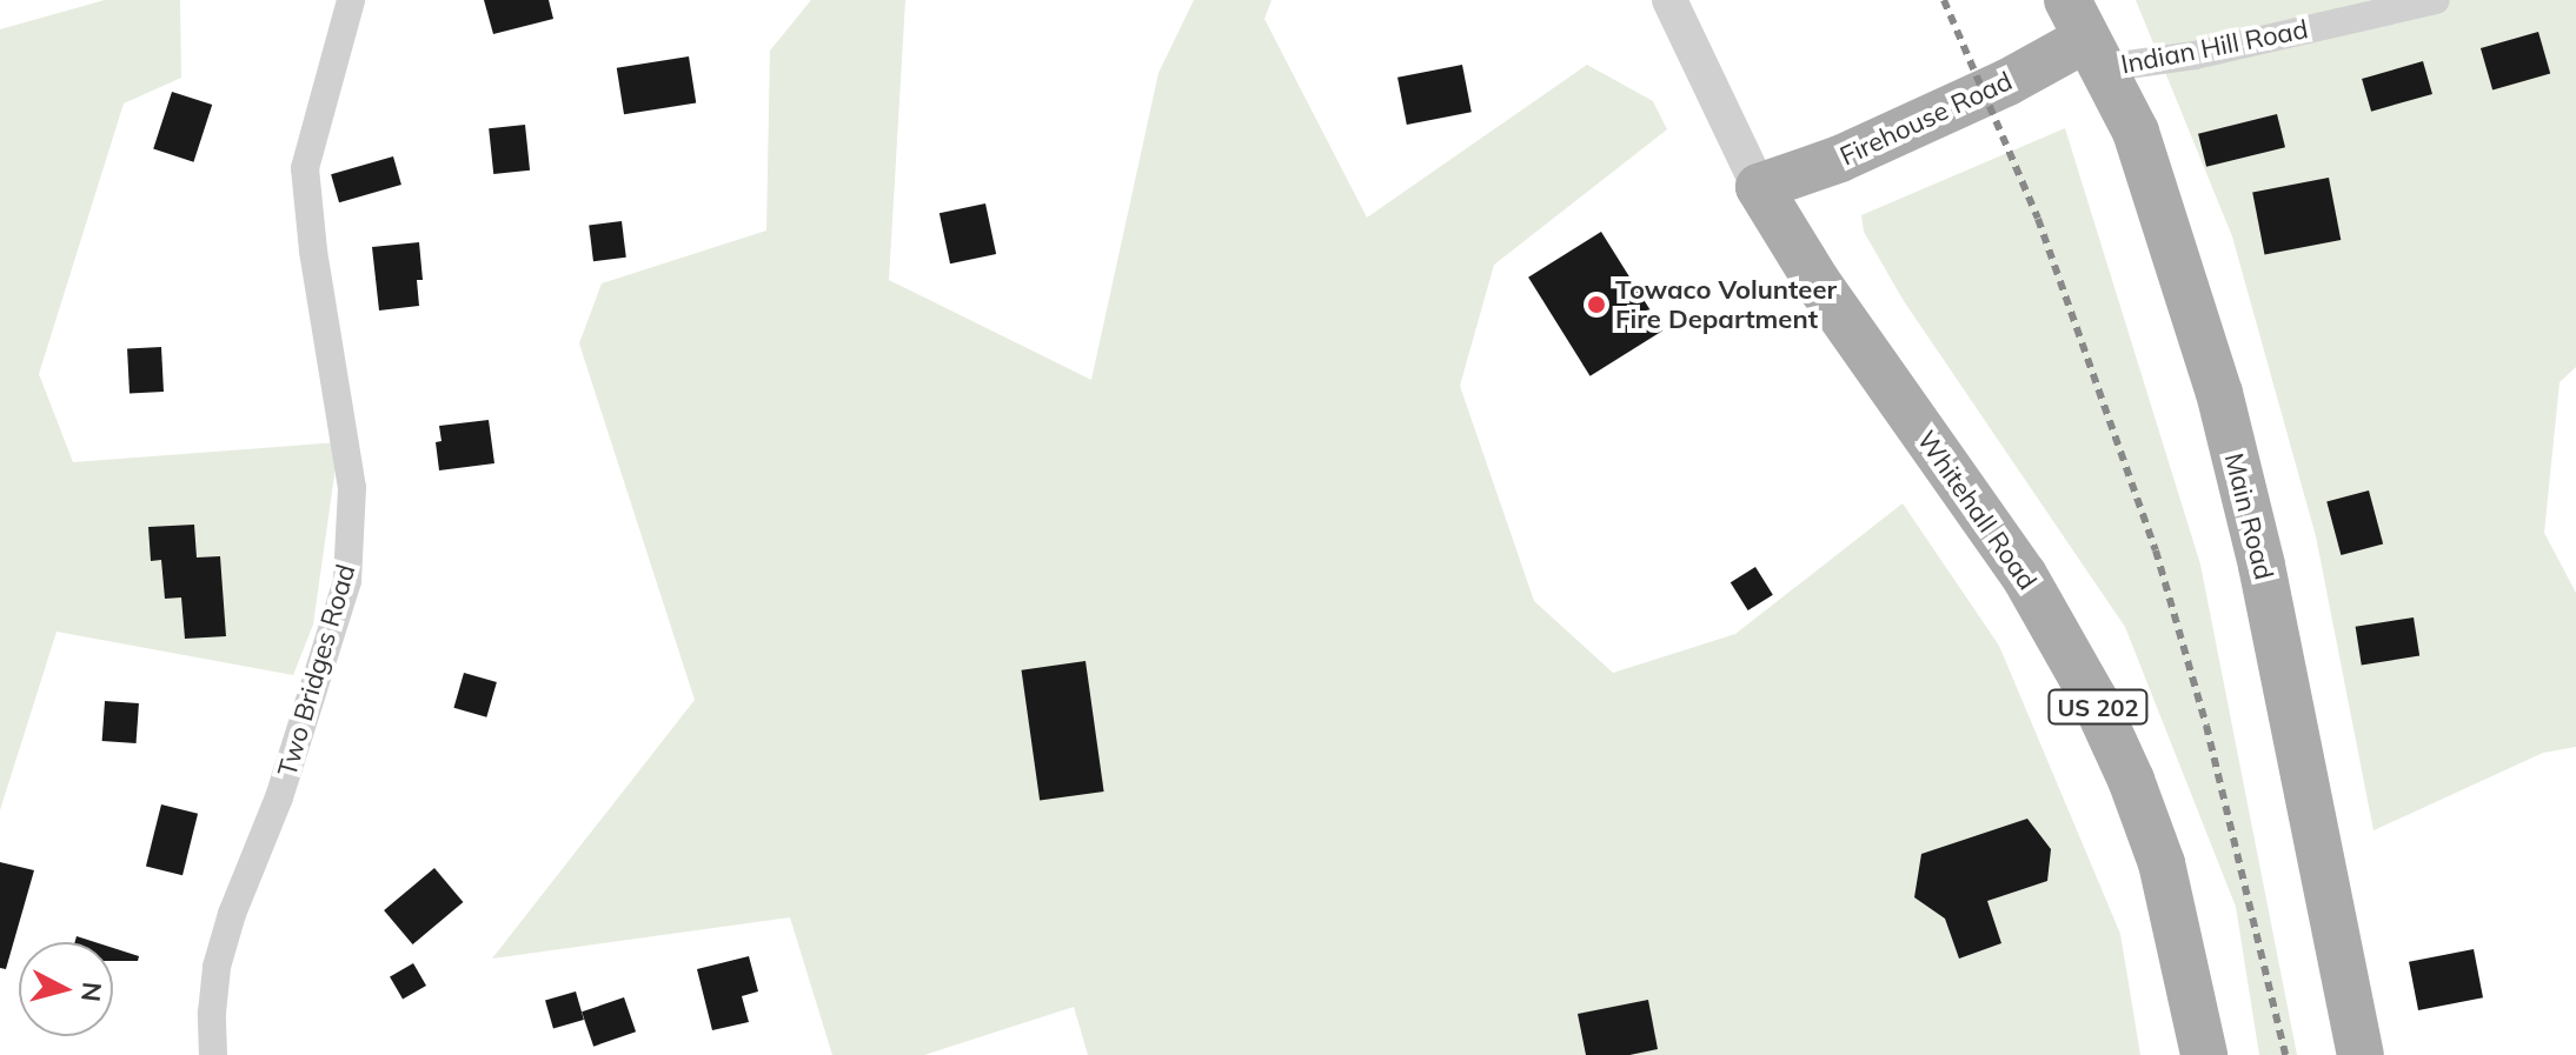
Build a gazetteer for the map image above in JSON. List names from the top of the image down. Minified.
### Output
{"streets":{"main road":["Firehouse Road","Whitehall Road","Main Road","US 202"],"street":["Indian Hill Road","Two Bridges Road"]},"crossings":[["Indian Hill Road","Firehouse Road"],["Indian Hill Road","Main Road"],["Firehouse Road","Whitehall Road"],["Firehouse Road","Main Road"]],"places":["Towaco Volunteer Fire Department"],"north":"right"}
